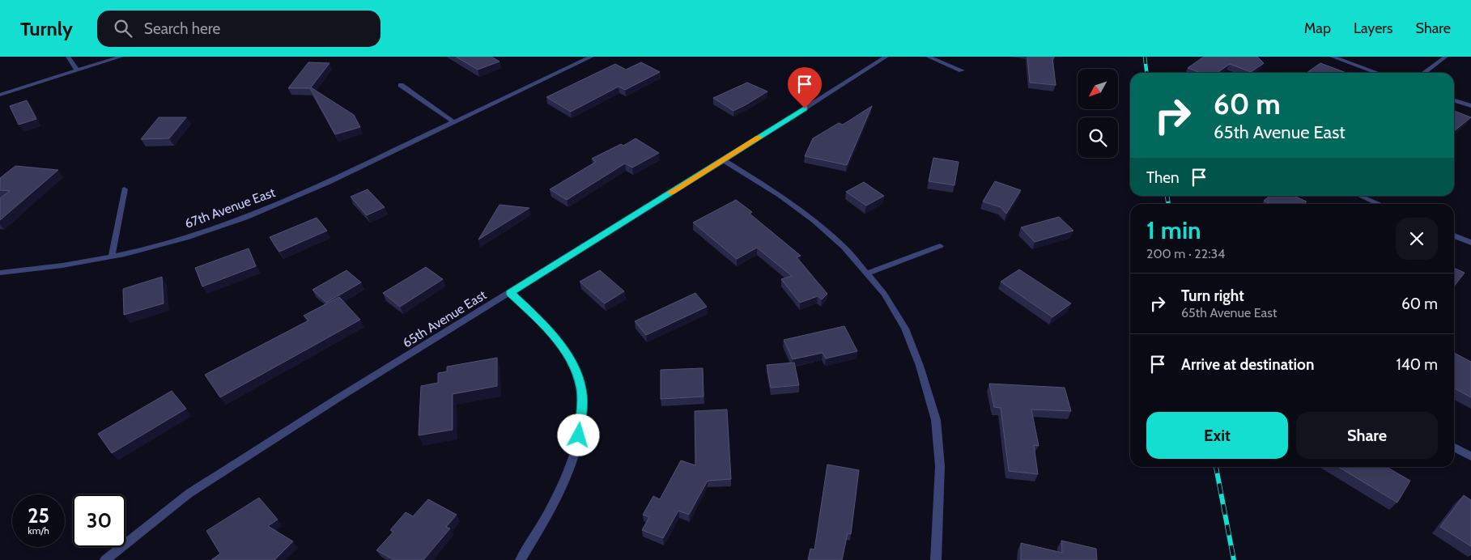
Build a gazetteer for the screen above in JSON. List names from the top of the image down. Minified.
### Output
{"streets":{"street":["67th Avenue East","65th Avenue East"]},"north":"bottom left","page":{"header":"Turnly","search":"Search here","nav":["Map","Layers","Share"],"turn":["60 m","65th Avenue East"],"then":"Then","heading":["1 min","200 m · 22:34"],"list":[{"name":"Turn right","note":"65th Avenue East","value":"60 m"},{"name":"Arrive at destination","value":"140 m"}],"buttons":["Exit","Share"],"speed":"25 km/h","limit":"30"}}
